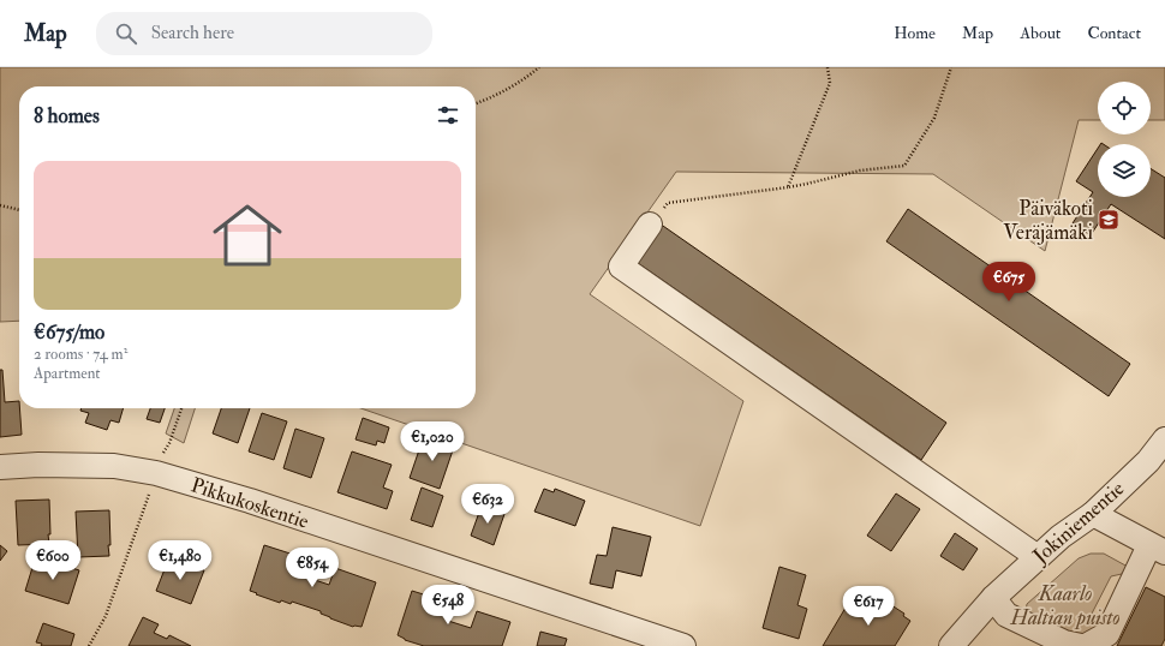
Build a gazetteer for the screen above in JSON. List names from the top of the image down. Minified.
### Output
{"streets":{"street":["Pikkukoskentie","Jokiniementie"]},"parks":["Kaarlo Haltian puisto"],"places":{"school or university":["Päiväkoti Veräjämäki"]},"page":{"header":"Map","search":"Search here","nav":["Home","Map","About","Contact"],"heading":"8 homes","list":[{"name":"€675/mo","note":"2 rooms · 74 m² · Apartment"}],"price":["€675","€1,020","€632","€600","€1,480","€854","€548","€617"]}}
